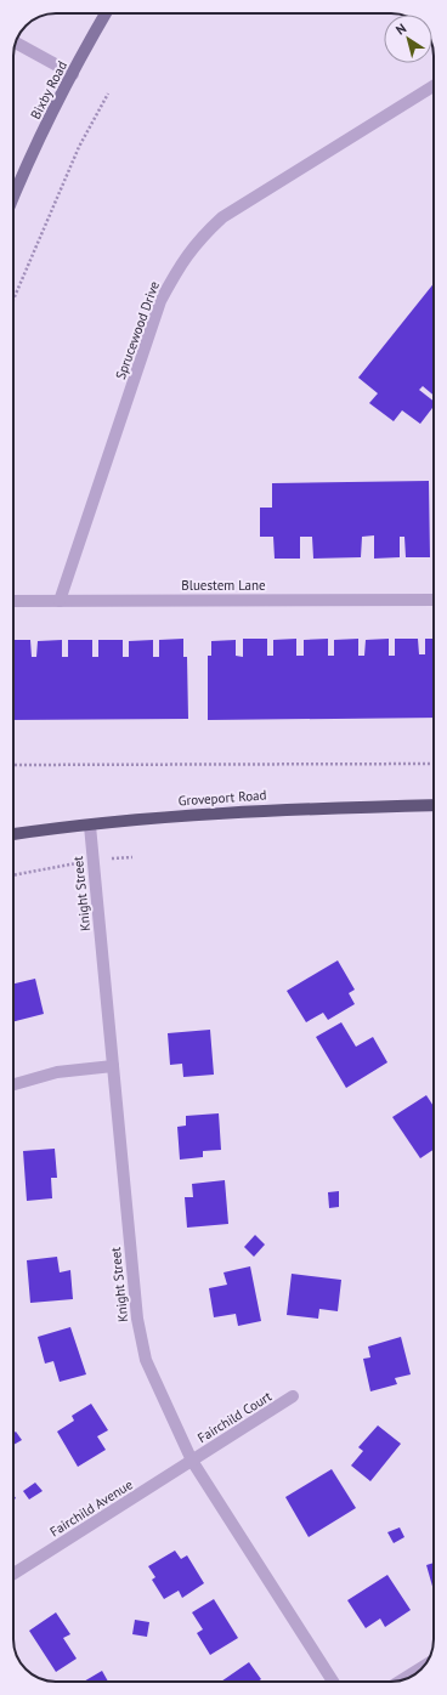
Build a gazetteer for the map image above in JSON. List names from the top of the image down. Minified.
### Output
{"streets":{"main road":["Groveport Road"],"street":["Bixby Road","Sprucewood Drive","Bluestem Lane","Knight Street","Fairchild Court","Fairchild Avenue"]},"crossings":[["Sprucewood Drive","Bluestem Lane"],["Groveport Road","Knight Street"],["Knight Street","Fairchild Court"],["Knight Street","Fairchild Avenue"],["Fairchild Court","Fairchild Avenue"]],"north":"top left"}
